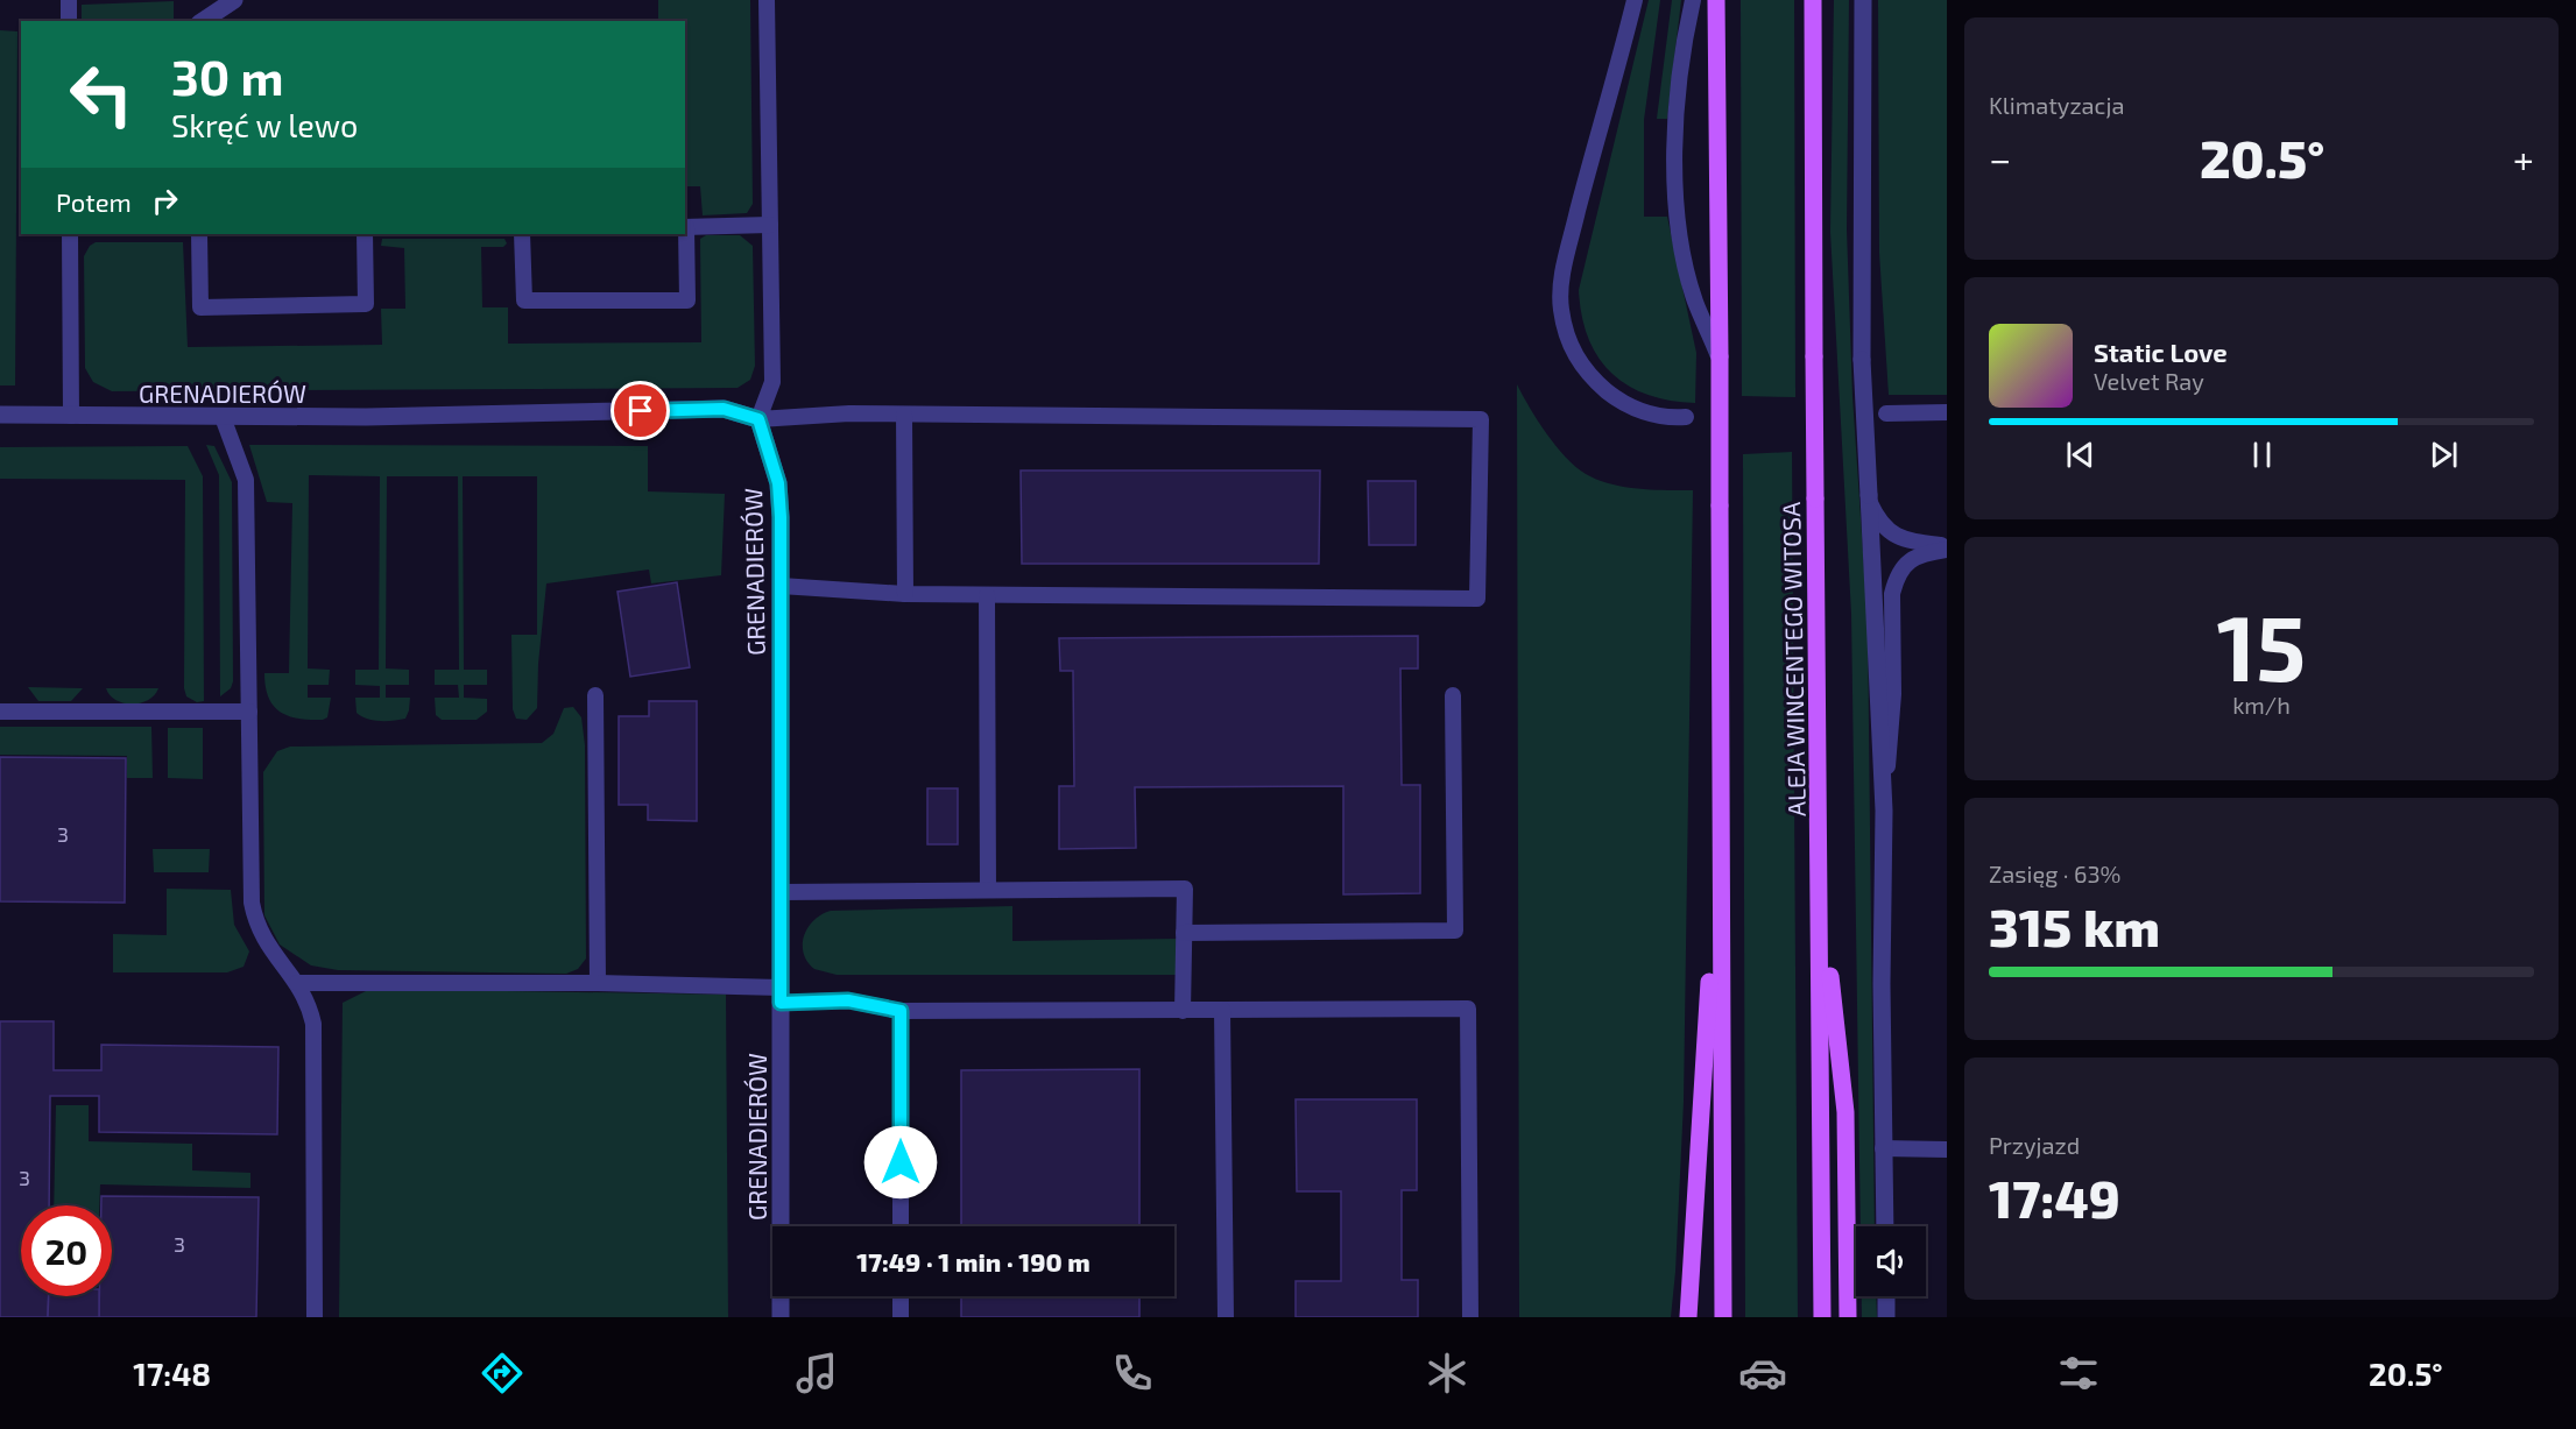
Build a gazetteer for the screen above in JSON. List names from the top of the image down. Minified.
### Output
{"streets":{"main road":["ALEJA WINCENTEGO WITOSA"],"street":["GRENADIERÓW"]},"house_numbers":["3","3","3"],"page":{"tile":["Klimatyzacja",["15","km/h"],["Zasięg · 63%","315 km"],["Przyjazd","17:49"]],"turn":["30 m","Skręć w lewo"],"heat":["−","20.5°","+"],"then":"Potem","song":["Static Love","Velvet Ray"],"limit":"20","trip":"17:49 · 1 min · 190 m","tabs":["17:48","20.5°"]}}
